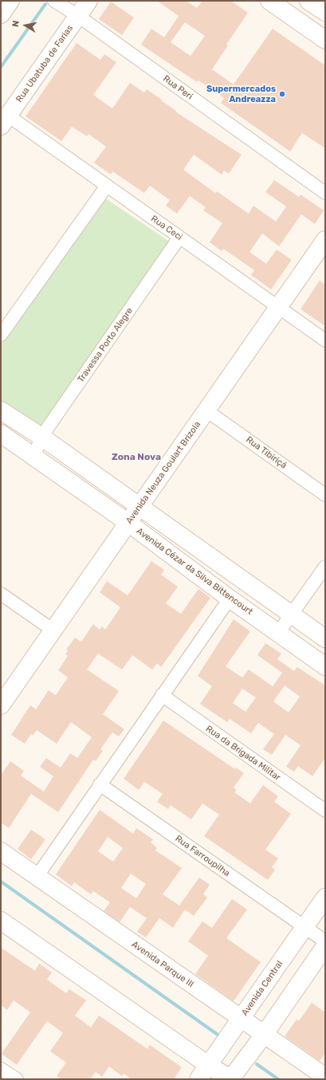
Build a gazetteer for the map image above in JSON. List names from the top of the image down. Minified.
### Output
{"streets":{"street":["Rua Ubatuba de Farias","Rua Peri","Rua Ceci","Travessa Porto Alegre","Rua Tibiriçá","Avenida Neuza Goulart Brizola","Avenida Cézar da Silva Bittencourt","Rua da Brigada Militar","Rua Farroupilha","Avenida Parque III","Avenida Central"]},"crossings":[["Rua Ubatuba de Farias","Rua Peri"],["Rua Ubatuba de Farias","Rua Ceci"],["Rua Ceci","Travessa Porto Alegre"],["Rua Ceci","Avenida Neuza Goulart Brizola"],["Travessa Porto Alegre","Avenida Cézar da Silva Bittencourt"],["Rua Tibiriçá","Avenida Neuza Goulart Brizola"],["Avenida Neuza Goulart Brizola","Avenida Cézar da Silva Bittencourt"],["Rua Farroupilha","Avenida Central"],["Avenida Parque III","Avenida Central"]],"districts":["Zona Nova"],"places":["Supermercados Andreazza"],"north":"left"}
